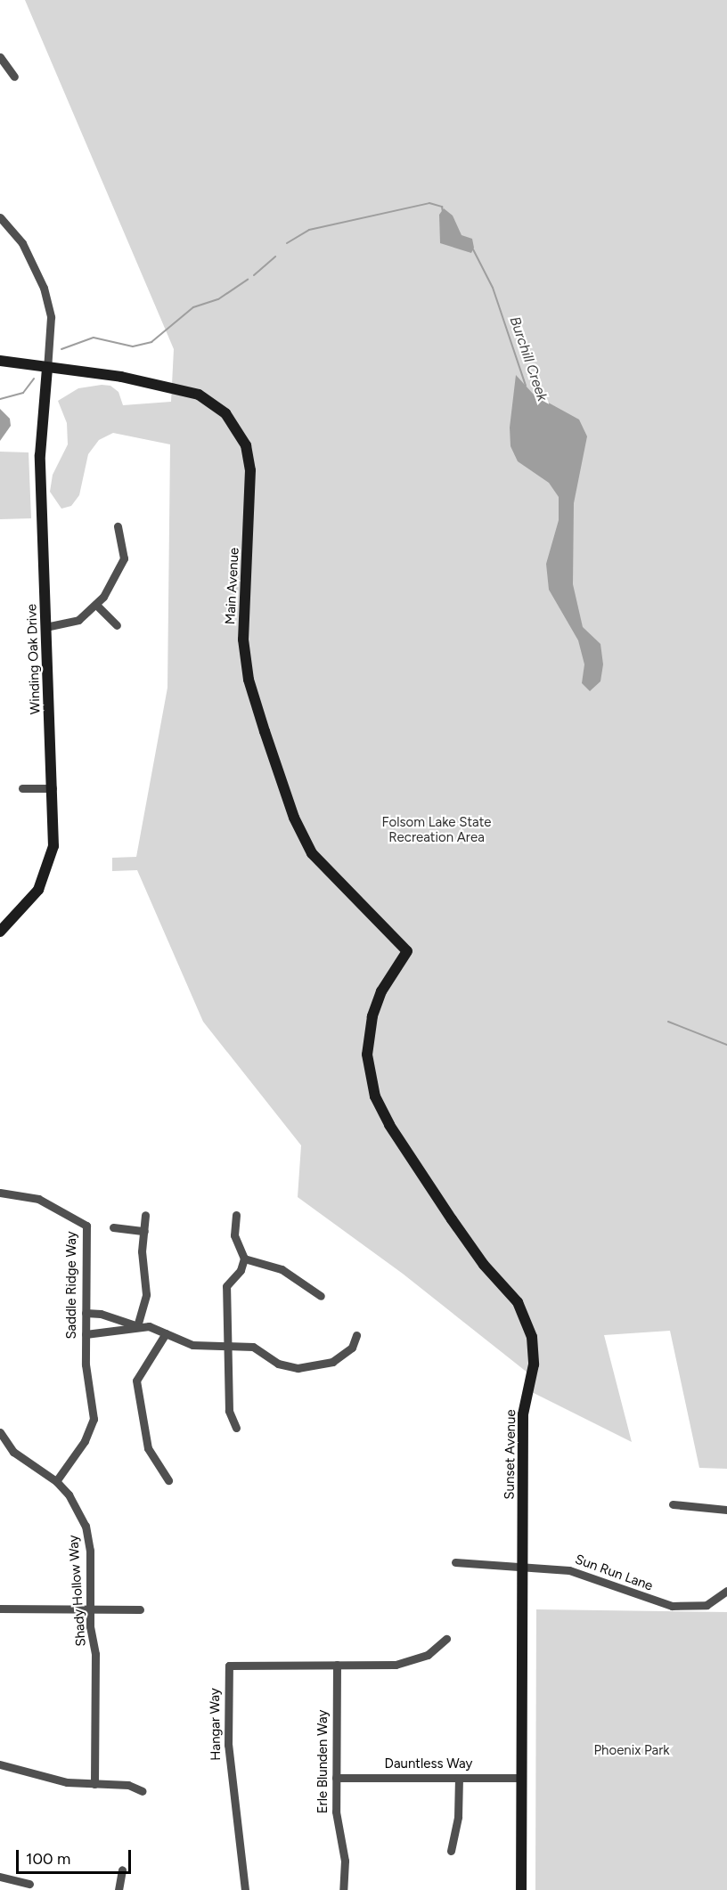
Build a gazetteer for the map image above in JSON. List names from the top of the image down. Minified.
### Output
{"streets":{"street":["Main Avenue","Winding Oak Drive","Saddle Ridge Way","Sunset Avenue","Sun Run Lane","Shady Hollow Way","Hangar Way","Erle Blunden Way","Dauntless Way"]},"crossings":[["Main Avenue","Winding Oak Drive"],["Main Avenue","Sunset Avenue"],["Saddle Ridge Way","Shady Hollow Way"],["Sunset Avenue","Sun Run Lane"],["Sunset Avenue","Dauntless Way"],["Hangar Way","Erle Blunden Way"],["Erle Blunden Way","Dauntless Way"]],"water":["Burchill Creek"],"parks":["Folsom Lake State Recreation Area","Phoenix Park"],"scale_bar":"100 m"}
